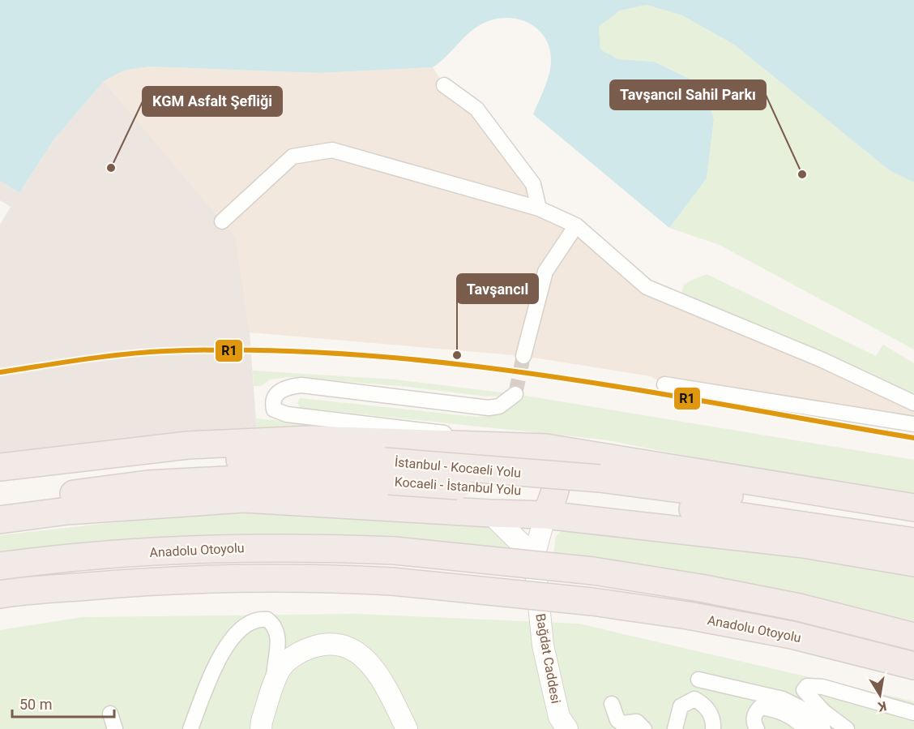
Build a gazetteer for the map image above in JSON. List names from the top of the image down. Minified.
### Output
{"streets":{"highway":["İstanbul - Kocaeli Yolu","Kocaeli - İstanbul Yolu","Anadolu Otoyolu"],"main road":["Bağdat Caddesi"]},"crossings":[["İstanbul - Kocaeli Yolu","Kocaeli - İstanbul Yolu"]],"places":["KGM Asfalt Şefliği","Tavşancıl Sahil Parkı","Tavşancıl"],"lines":["transit line R1"],"scale_bar":"50 m","north":"bottom"}
